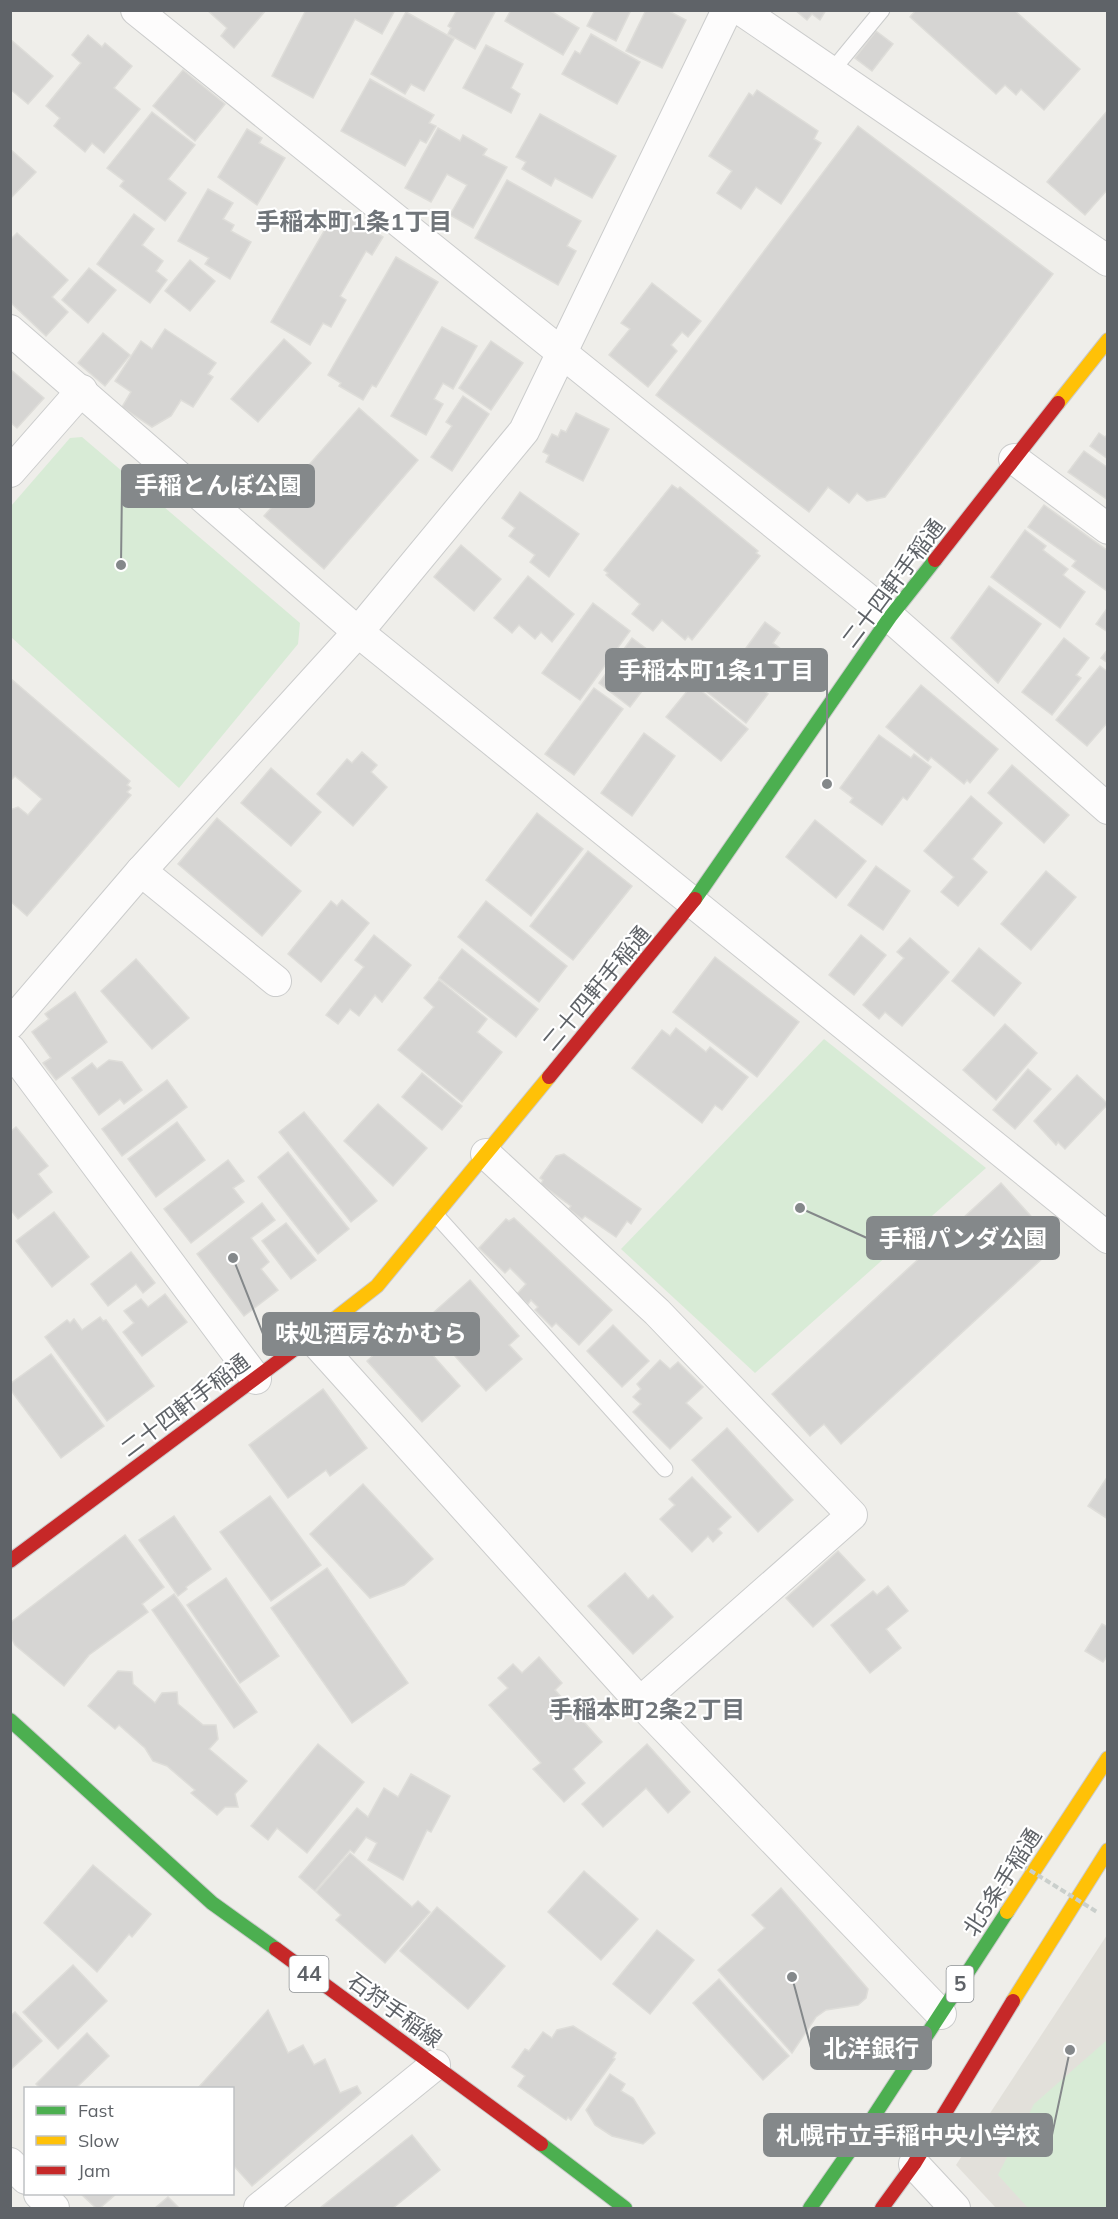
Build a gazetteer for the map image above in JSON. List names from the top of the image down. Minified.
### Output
{"streets":{"main road":["二十四軒手稲通","北5条手稲通","44","5","石狩手稲線"]},"districts":["手稲本町1条1丁目","手稲本町2条2丁目"],"places":["手稲とんぼ公園","手稲本町1条1丁目","手稲パンダ公園","味処酒房なかむら","北洋銀行","札幌市立手稲中央小学校"],"legend":["Fast","Slow","Jam"]}
